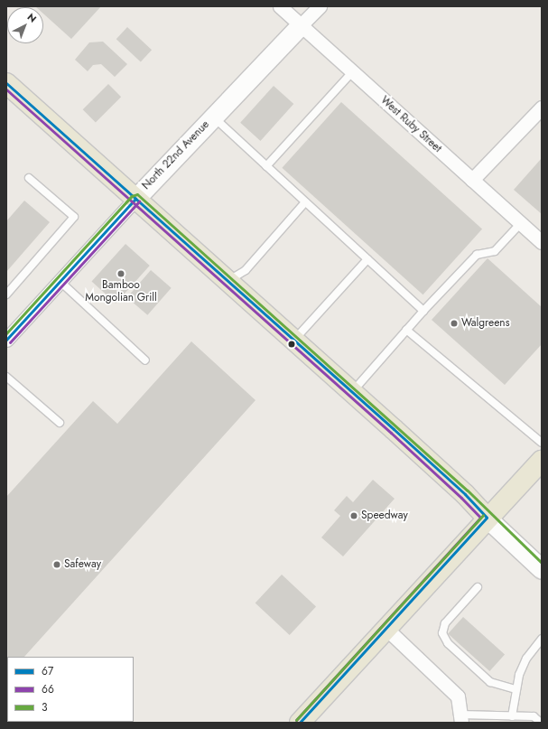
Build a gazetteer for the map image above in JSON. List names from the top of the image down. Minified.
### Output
{"streets":{"street":["West Ruby Street","North 22nd Avenue"]},"crossings":[["West Ruby Street","North 22nd Avenue"]],"places":["Bamboo Mongolian Grill","Walgreens","Speedway","Safeway"],"lines":["transit line 67","transit line 66","transit line 3"],"legend":["67","66","3"],"north":"top right"}
